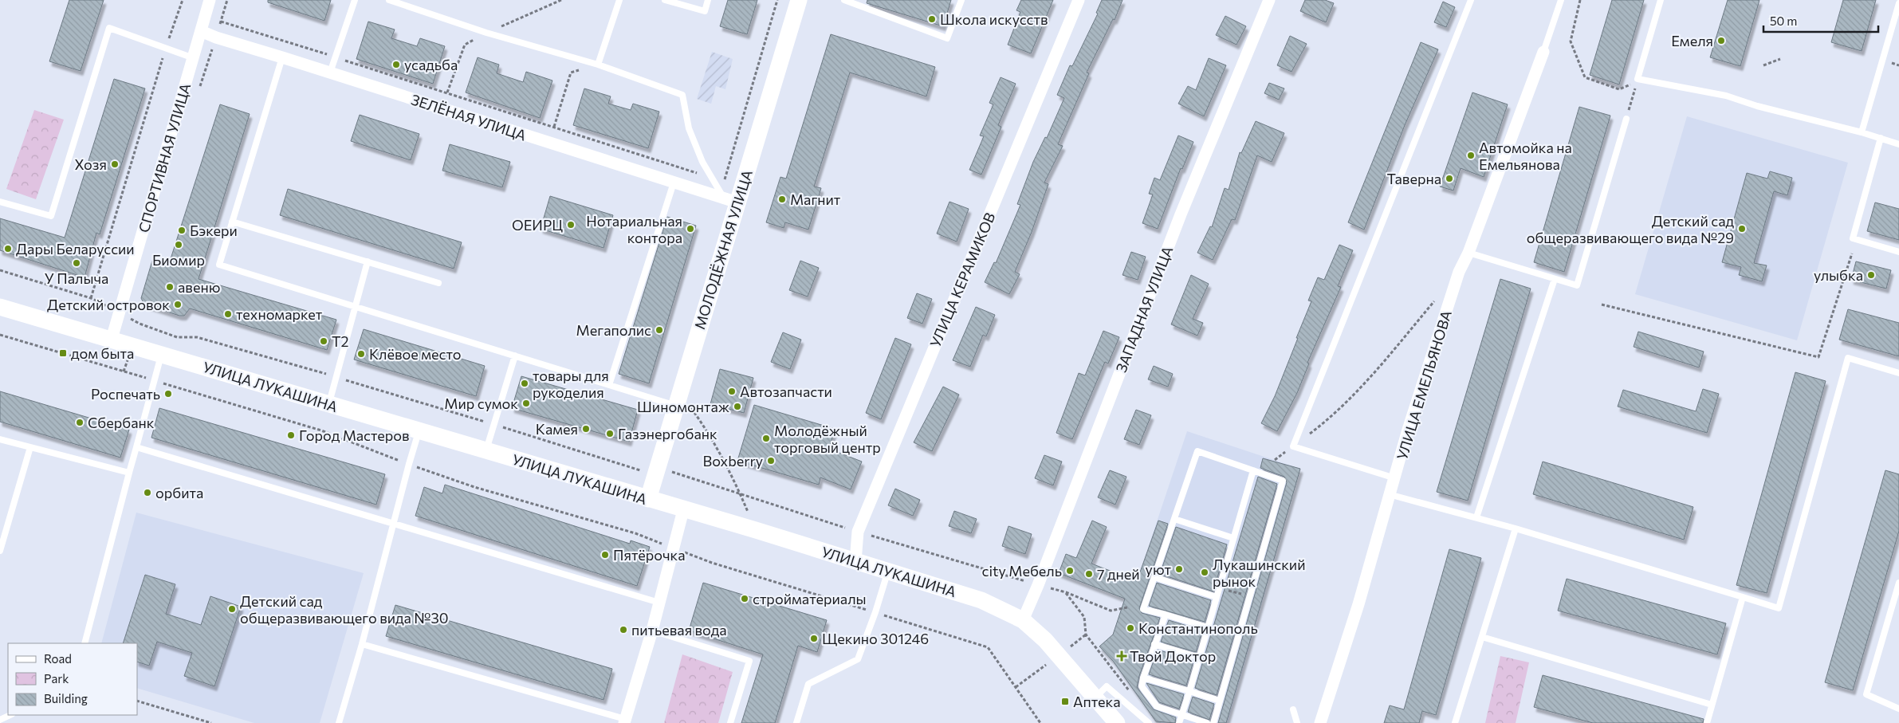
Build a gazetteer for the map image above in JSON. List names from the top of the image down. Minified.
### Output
{"streets":{"main road":["МОЛОДЁЖНАЯ УЛИЦА","УЛИЦА ЛУКАШИНА"],"street":["ЗЕЛЁНАЯ УЛИЦА","СПОРТИВНАЯ УЛИЦА","УЛИЦА КЕРАМИКОВ","ЗАПАДНАЯ УЛИЦА","УЛИЦА ЕМЕЛЬЯНОВА"]},"crossings":[["ЗЕЛЁНАЯ УЛИЦА","СПОРТИВНАЯ УЛИЦА"],["ЗЕЛЁНАЯ УЛИЦА","МОЛОДЁЖНАЯ УЛИЦА"],["СПОРТИВНАЯ УЛИЦА","УЛИЦА ЛУКАШИНА"],["МОЛОДЁЖНАЯ УЛИЦА","УЛИЦА ЛУКАШИНА"],["УЛИЦА КЕРАМИКОВ","УЛИЦА ЛУКАШИНА"],["ЗАПАДНАЯ УЛИЦА","УЛИЦА ЛУКАШИНА"]],"places":{"other":["Школа искусств","Емеля","усадьба","Автомойка на Емельянова","Хозя","Таверна","Магнит","OEИРЦ","Нотариальная контора","Детский сад общеразвивающего вида №29","Бэкери","Биомир","Дары Беларуссии","У Палыча","улыбка","авеню","Детский островок","техномаркет","Мегаполис","T2","Клёвое место","товары для рукоделия","Автозапчасти","Роспечать","Мир сумок","Шиномонтаж","Сбербанк","Камея","Газэнергобанк","Город Мастеров","Молодёжный торговый центр","Boxberry","орбита","Пятёрочка","уют","city Мебель","Лукашинский рынок","7 дней","стройматериалы","Детский сад общеразвивающего вида №30","Константинополь","питьевая вода","Щекино 301246"],"transit":["дом быта","Аптека"],"health":["Твой Доктор"]},"legend":["Road","Park","Building"],"scale_bar":"50 m"}
